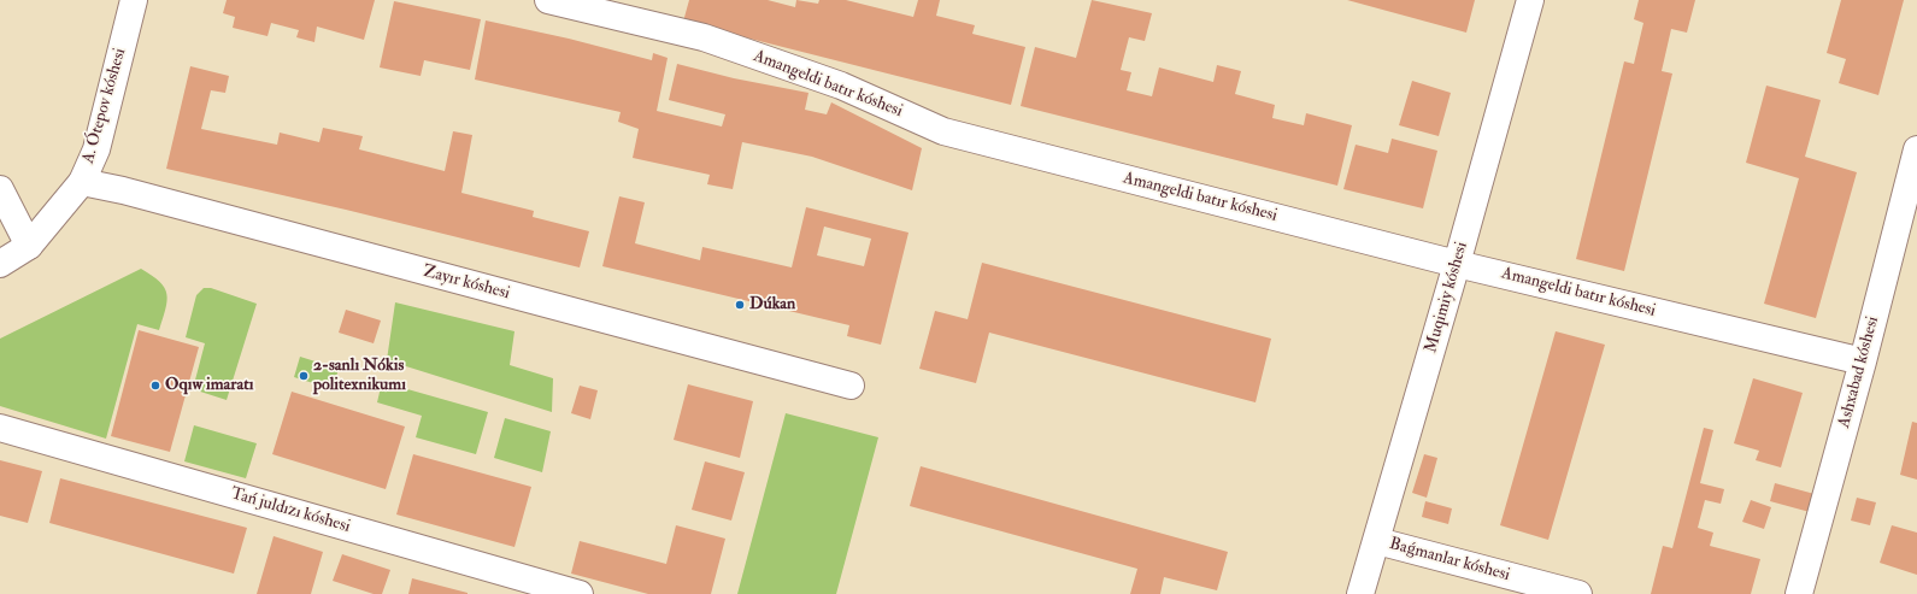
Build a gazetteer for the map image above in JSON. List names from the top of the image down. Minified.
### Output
{"streets":{"street":["Amangeldi batır kóshesi","A. Ótepov kóshesi","Zayır kóshesi","Muqimiy kóshesi","Ashxabad kóshesi","Tań juldızı kóshesi","Baǵmanlar kóshesi"]},"crossings":[["Amangeldi batır kóshesi","Muqimiy kóshesi"],["Amangeldi batır kóshesi","Ashxabad kóshesi"],["A. Ótepov kóshesi","Zayır kóshesi"],["Muqimiy kóshesi","Baǵmanlar kóshesi"]],"places":["Dúkan","2-sanlı Nókis politexnikumı","Oqıw imaratı"]}
